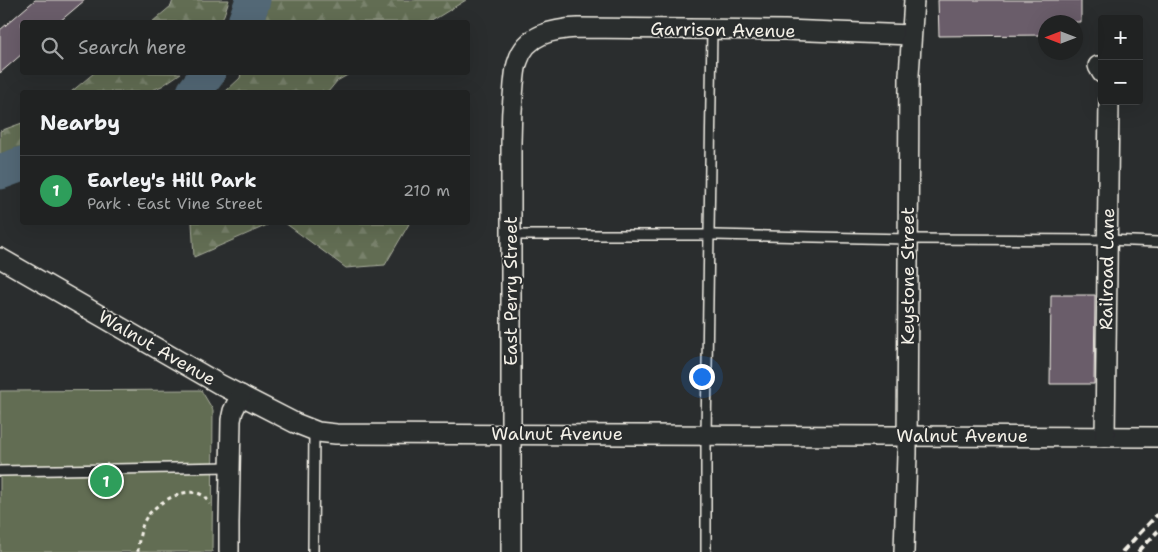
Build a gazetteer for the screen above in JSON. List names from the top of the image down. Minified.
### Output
{"streets":{"street":["Garrison Avenue","Railroad Lane","Keystone Street","East Perry Street","Walnut Avenue"]},"crossings":[["Garrison Avenue","Keystone Street"],["Garrison Avenue","East Perry Street"],["Railroad Lane","Walnut Avenue"],["Keystone Street","Walnut Avenue"],["East Perry Street","Walnut Avenue"]],"north":"left","page":{"map_buttons":["+","−"],"search":"Search here","heading":"Nearby","list":[{"mark":"1","name":"Earley's Hill Park","note":"Park · East Vine Street","value":"210 m"}],"pins":"1"}}
